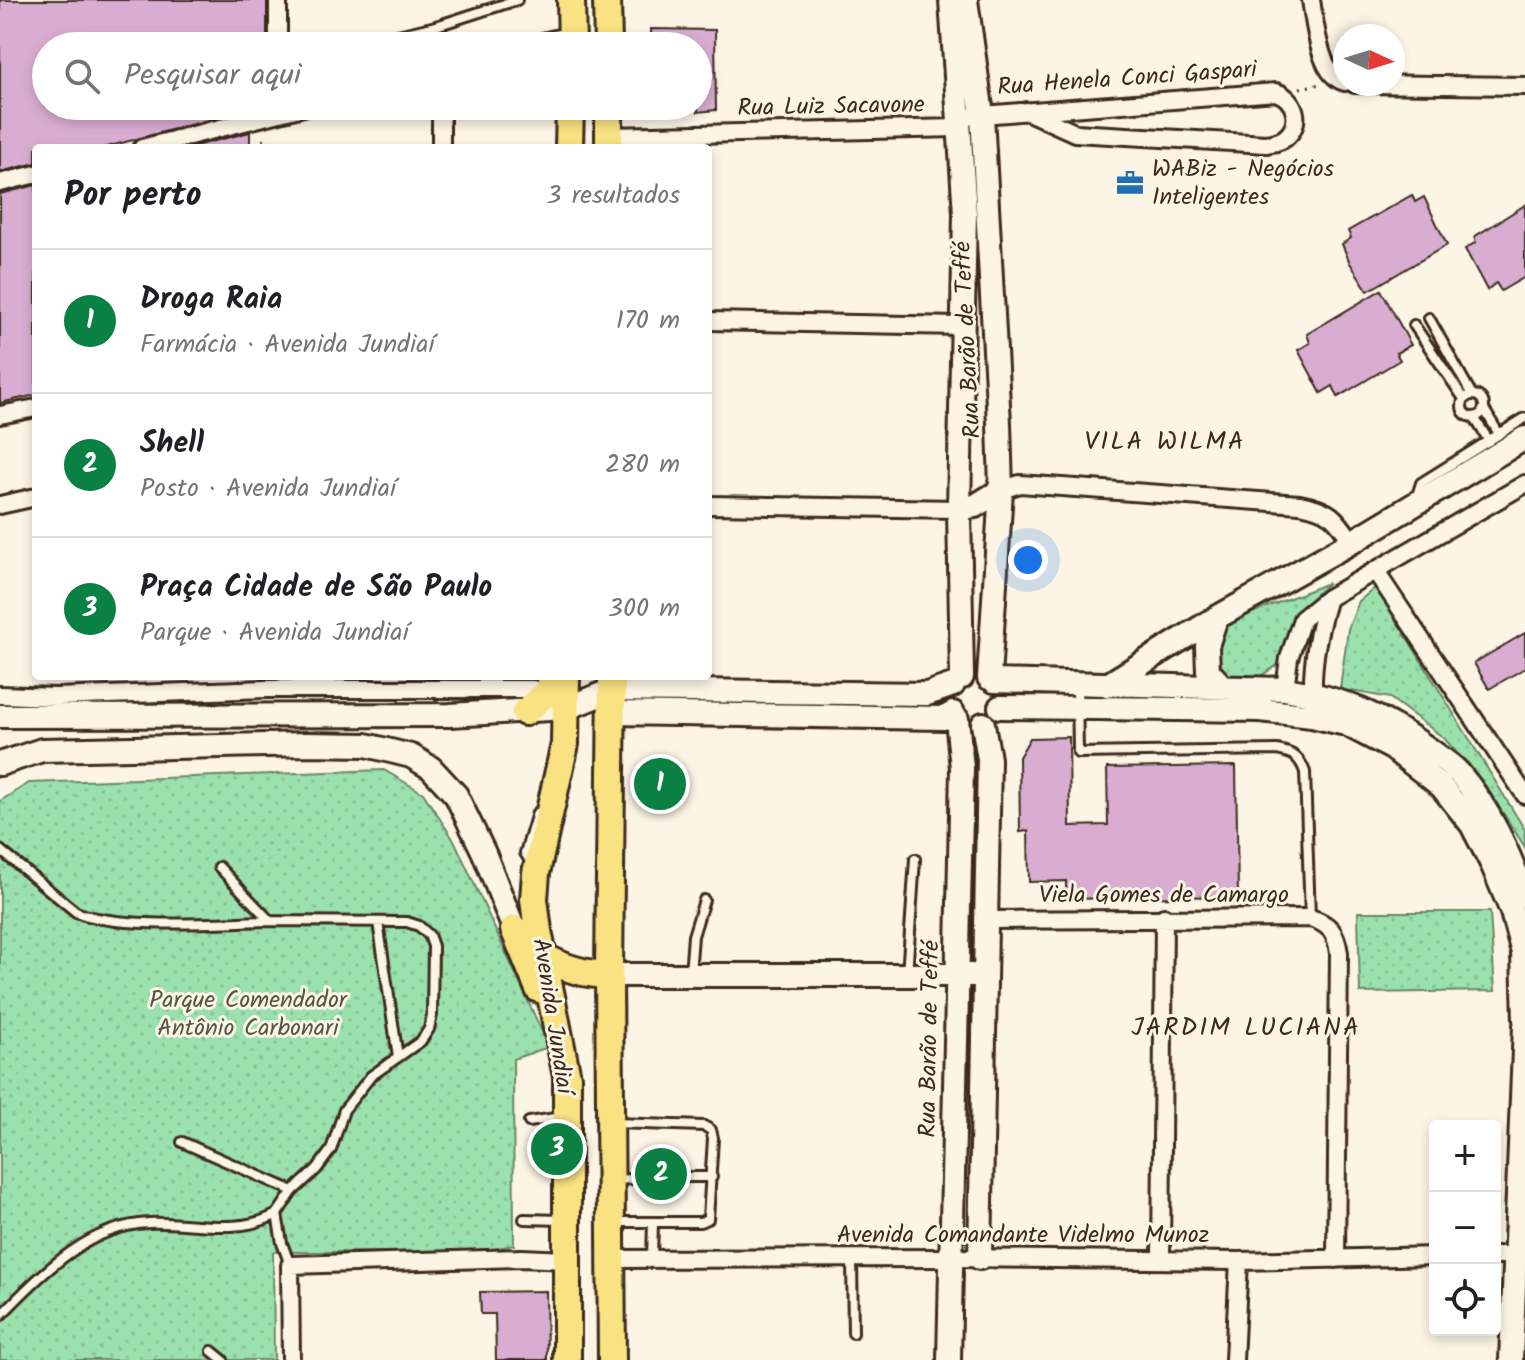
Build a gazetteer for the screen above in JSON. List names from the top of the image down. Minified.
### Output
{"streets":{"main road":["Rua Barão de Teffé","Avenida Jundiaí"],"street":["Rua Henela Conci Gaspari","Rua Luiz Sacavone","Viela Gomes de Camargo","Avenida Comandante Videlmo Munoz"]},"crossings":[["Rua Henela Conci Gaspari","Rua Luiz Sacavone"],["Rua Henela Conci Gaspari","Rua Barão de Teffé"],["Rua Luiz Sacavone","Rua Barão de Teffé"],["Rua Barão de Teffé","Avenida Comandante Videlmo Munoz"],["Viela Gomes de Camargo","Avenida Comandante Videlmo Munoz"],["Avenida Jundiaí","Avenida Comandante Videlmo Munoz"]],"districts":["VILA WILMA","JARDIM LUCIANA"],"parks":["Parque Comendador Antônio Carbonari"],"places":{"office":["WABiz - Negócios Inteligentes"]},"north":"right","page":{"search":"Pesquisar aqui","heading":["Por perto","3 resultados"],"list":[{"mark":"1","name":"Droga Raia","note":"Farmácia · Avenida Jundiaí","value":"170 m"},{"mark":"2","name":"Shell","note":"Posto · Avenida Jundiaí","value":"280 m"},{"mark":"3","name":"Praça Cidade de São Paulo","note":"Parque · Avenida Jundiaí","value":"300 m"}],"pins":["1","3","2"],"map_buttons":["+","−"]}}
